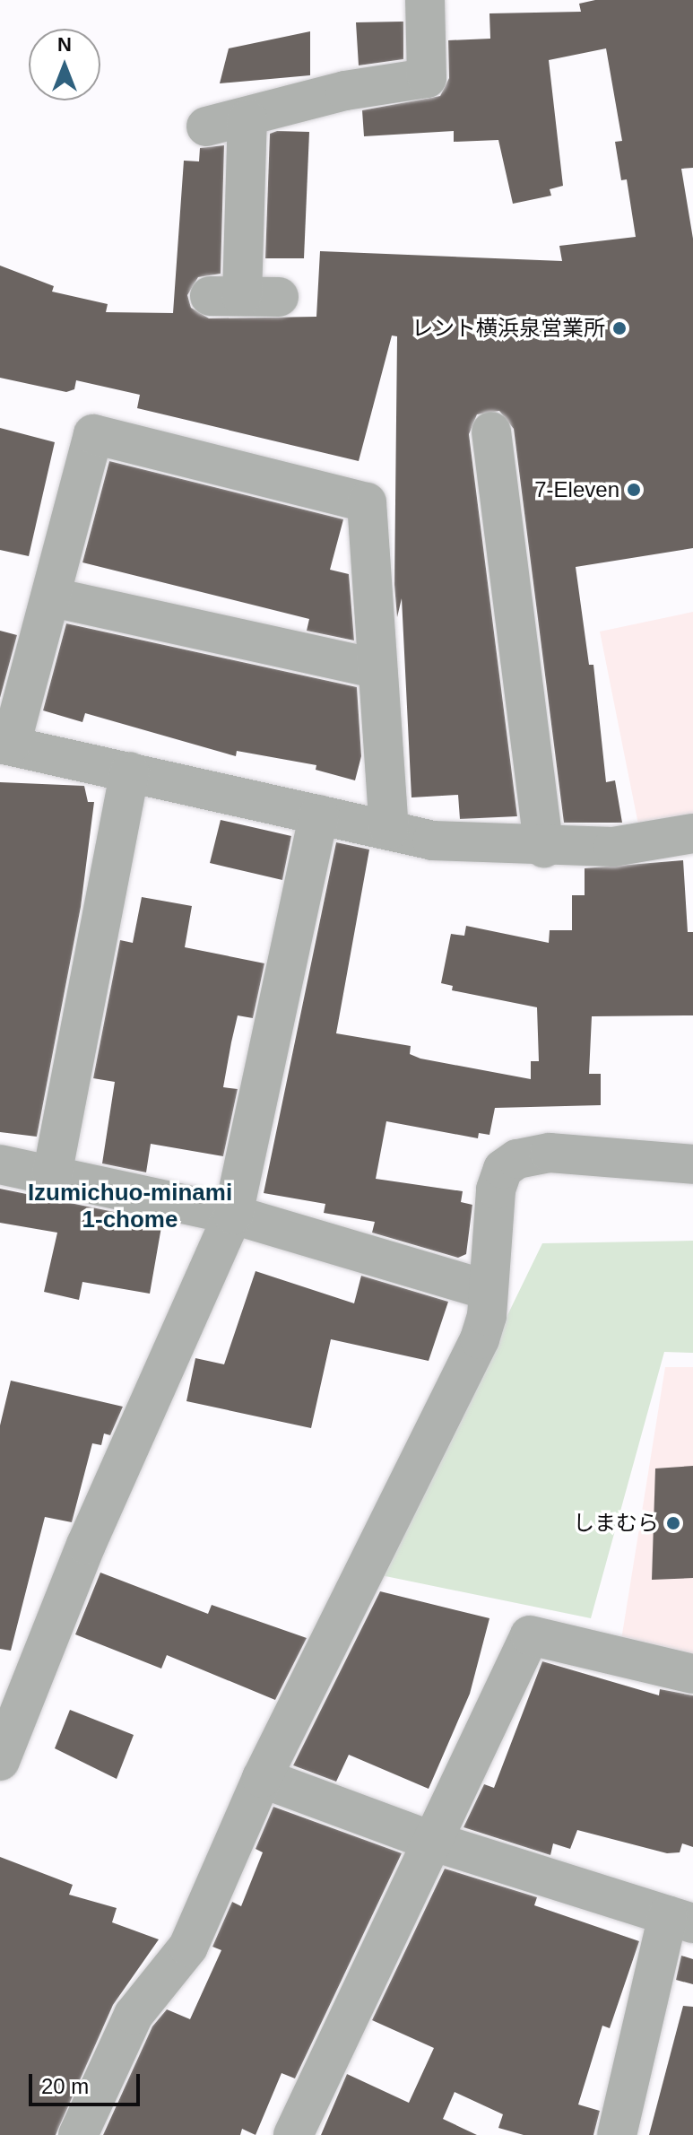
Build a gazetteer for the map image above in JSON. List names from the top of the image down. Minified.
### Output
{"districts":["Izumichuo-minami 1-chome"],"places":["レント横浜泉営業所","7-Eleven","しまむら"],"scale_bar":"20 m","north":"top"}
